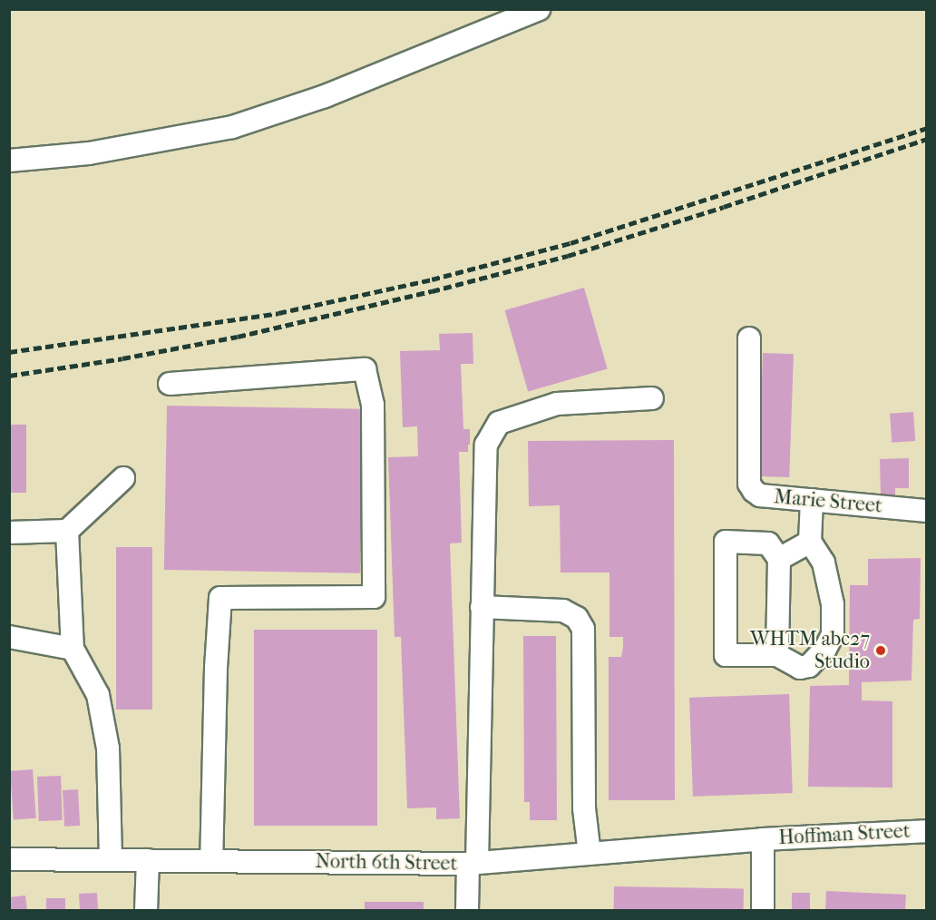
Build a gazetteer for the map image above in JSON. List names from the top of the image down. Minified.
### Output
{"streets":{"street":["Marie Street","Hoffman Street","North 6th Street"]},"crossings":[["Hoffman Street","North 6th Street"]],"places":["WHTM abc27 Studio"]}
